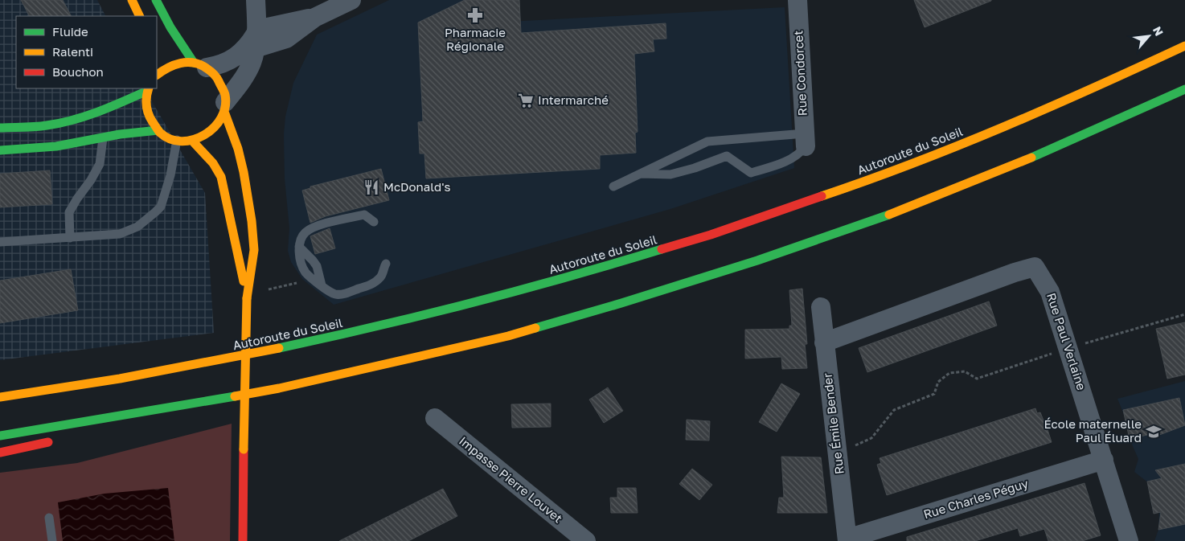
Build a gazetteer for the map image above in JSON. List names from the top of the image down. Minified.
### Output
{"streets":{"main road":["Autoroute du Soleil"],"street":["Rue Condorcet","Rue Paul Verlaine","Rue Émile Bender","Impasse Pierre Louvet","Rue Charles Péguy"]},"crossings":[["Rue Paul Verlaine","Rue Émile Bender"],["Rue Paul Verlaine","Rue Charles Péguy"],["Rue Émile Bender","Rue Charles Péguy"]],"places":{"pharmacy":["Pharmacie Régionale"],"supermarket":["Intermarché"],"restaurant":["McDonald's"],"school or university":["École maternelle Paul Éluard"]},"legend":["Fluide","Ralenti","Bouchon"],"north":"top right"}
